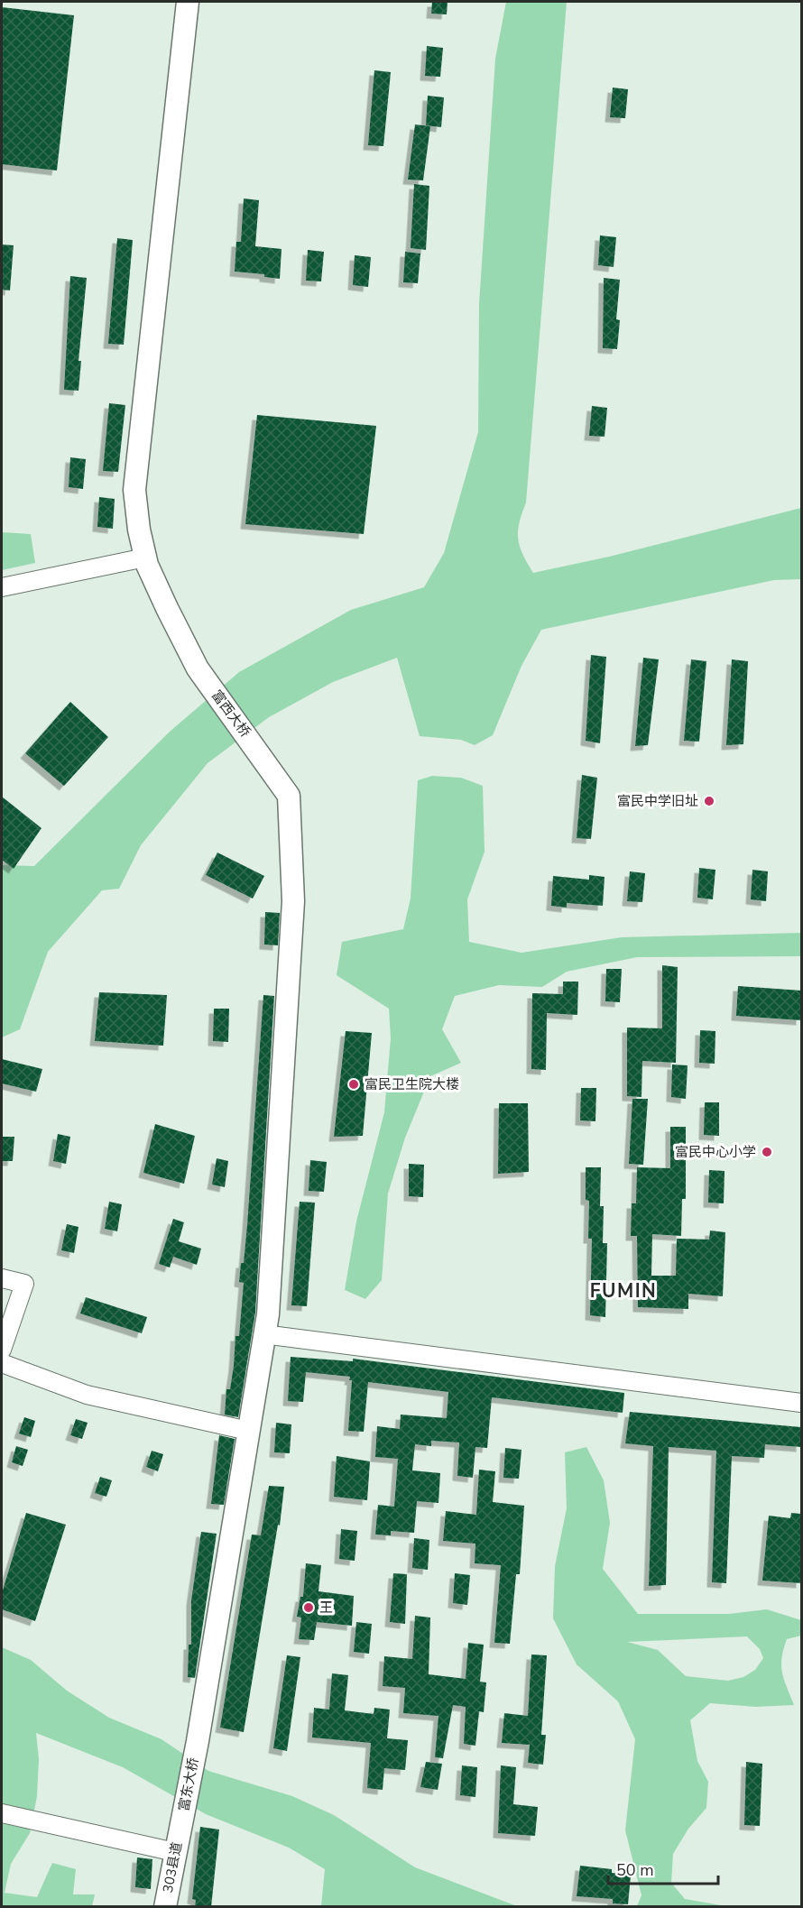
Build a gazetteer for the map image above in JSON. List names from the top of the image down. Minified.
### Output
{"streets":{"main road":["富西大桥","富东大桥","303县道"]},"crossings":[["富西大桥","富东大桥"],["富东大桥","303县道"]],"districts":["FUMIN"],"places":["富民中学旧址","富民卫生院大楼","富民中心小学","王"],"scale_bar":"50 m"}
